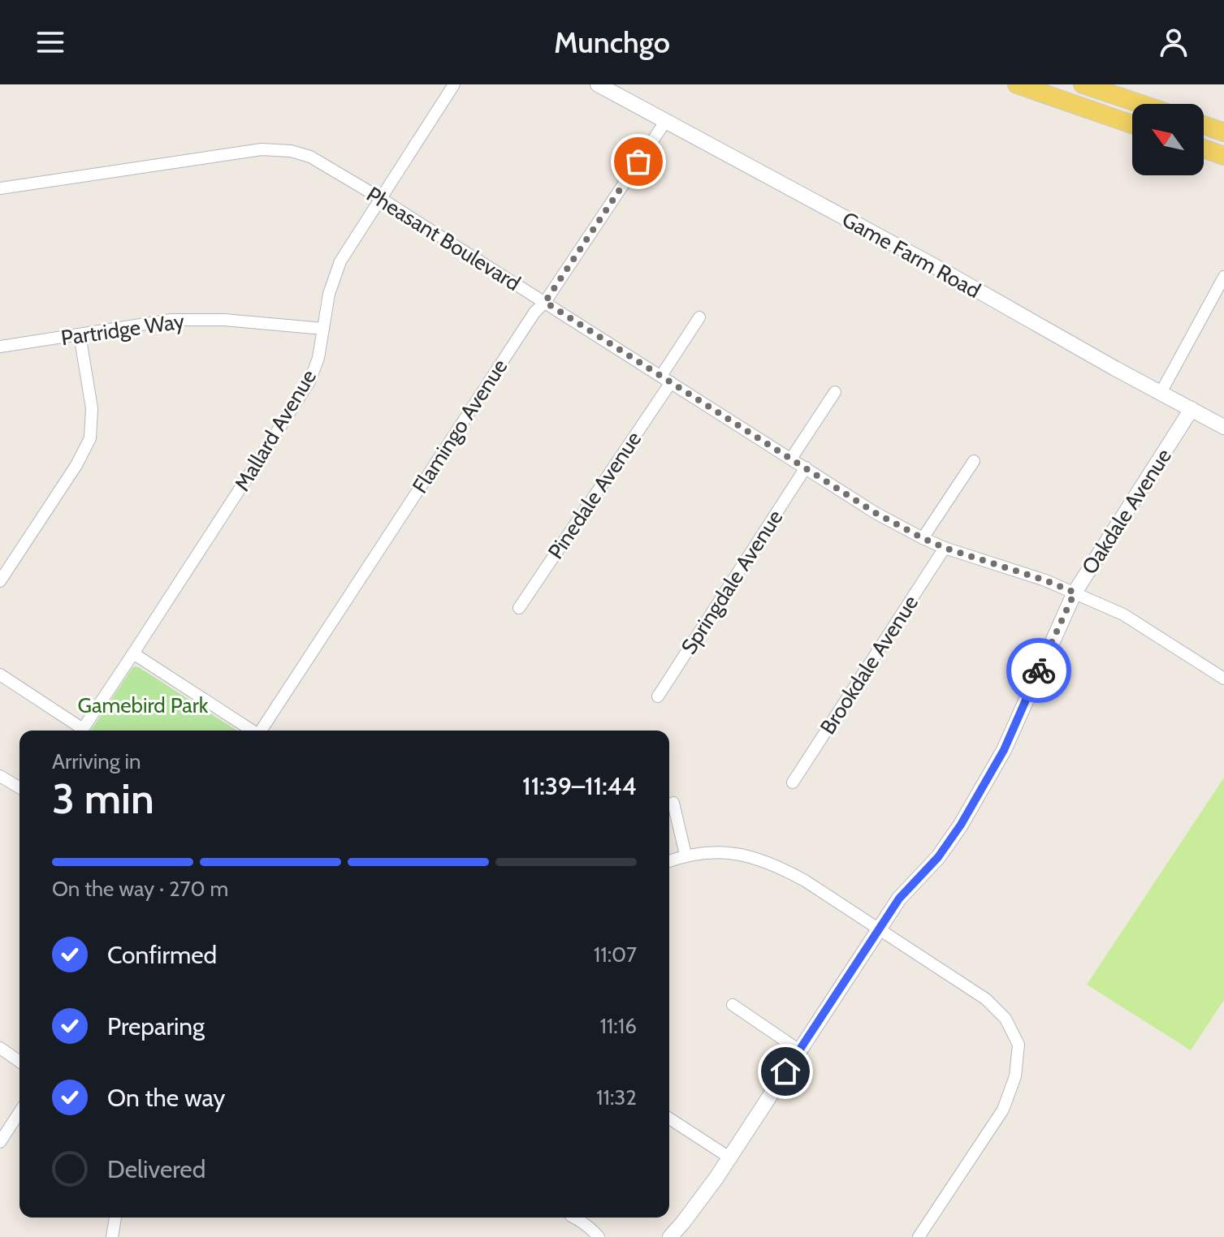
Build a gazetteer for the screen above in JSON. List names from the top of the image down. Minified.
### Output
{"streets":{"street":["Pheasant Boulevard","Game Farm Road","Partridge Way","Flamingo Avenue","Mallard Avenue","Pinedale Avenue","Oakdale Avenue","Springdale Avenue","Brookdale Avenue"]},"crossings":[["Pheasant Boulevard","Flamingo Avenue"],["Pheasant Boulevard","Mallard Avenue"],["Pheasant Boulevard","Pinedale Avenue"],["Pheasant Boulevard","Oakdale Avenue"],["Pheasant Boulevard","Springdale Avenue"],["Pheasant Boulevard","Brookdale Avenue"],["Game Farm Road","Flamingo Avenue"],["Game Farm Road","Oakdale Avenue"],["Partridge Way","Mallard Avenue"]],"parks":["Gamebird Park"],"north":"top left","page":{"header":"Munchgo","heading":["3 min","Arriving in","11:39–11:44"],"bar":"On the way · 270 m","list":[["Confirmed","11:07"],["Preparing","11:16"],["On the way","11:32"],"Delivered"]}}
